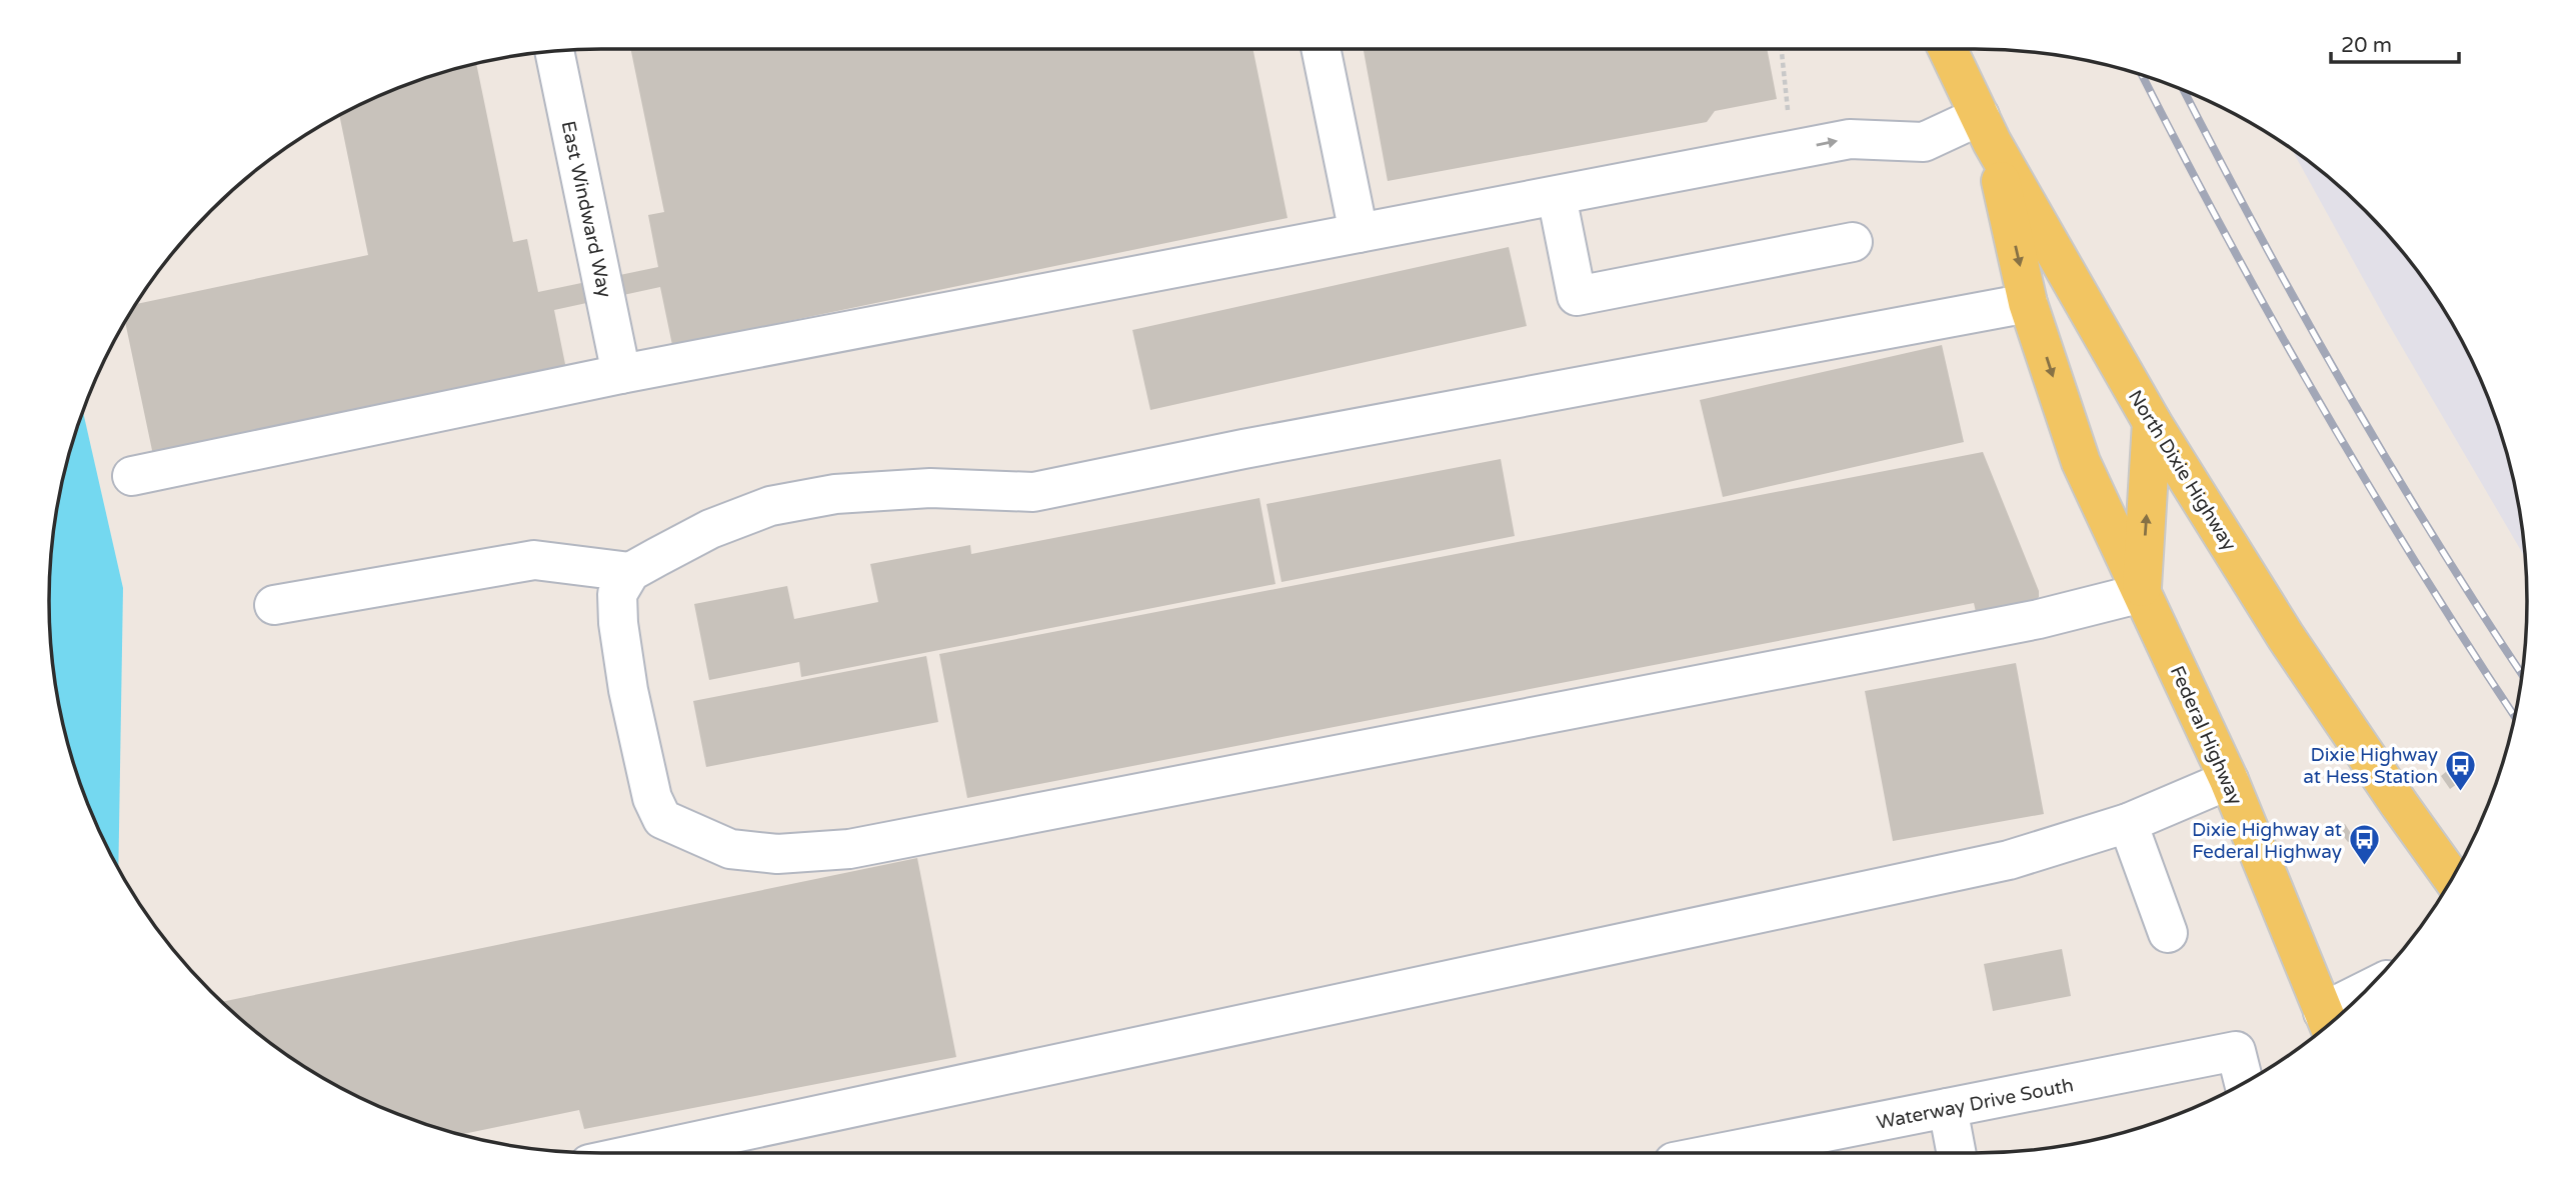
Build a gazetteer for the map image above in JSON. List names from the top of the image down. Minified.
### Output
{"streets":{"main road":["North Dixie Highway","Federal Highway"],"street":["East Windward Way","Waterway Drive South"]},"crossings":[["North Dixie Highway","Federal Highway"]],"places":{"bus stop":["Dixie Highway at Hess Station","Dixie Highway at Federal Highway"]},"scale_bar":"20 m"}
